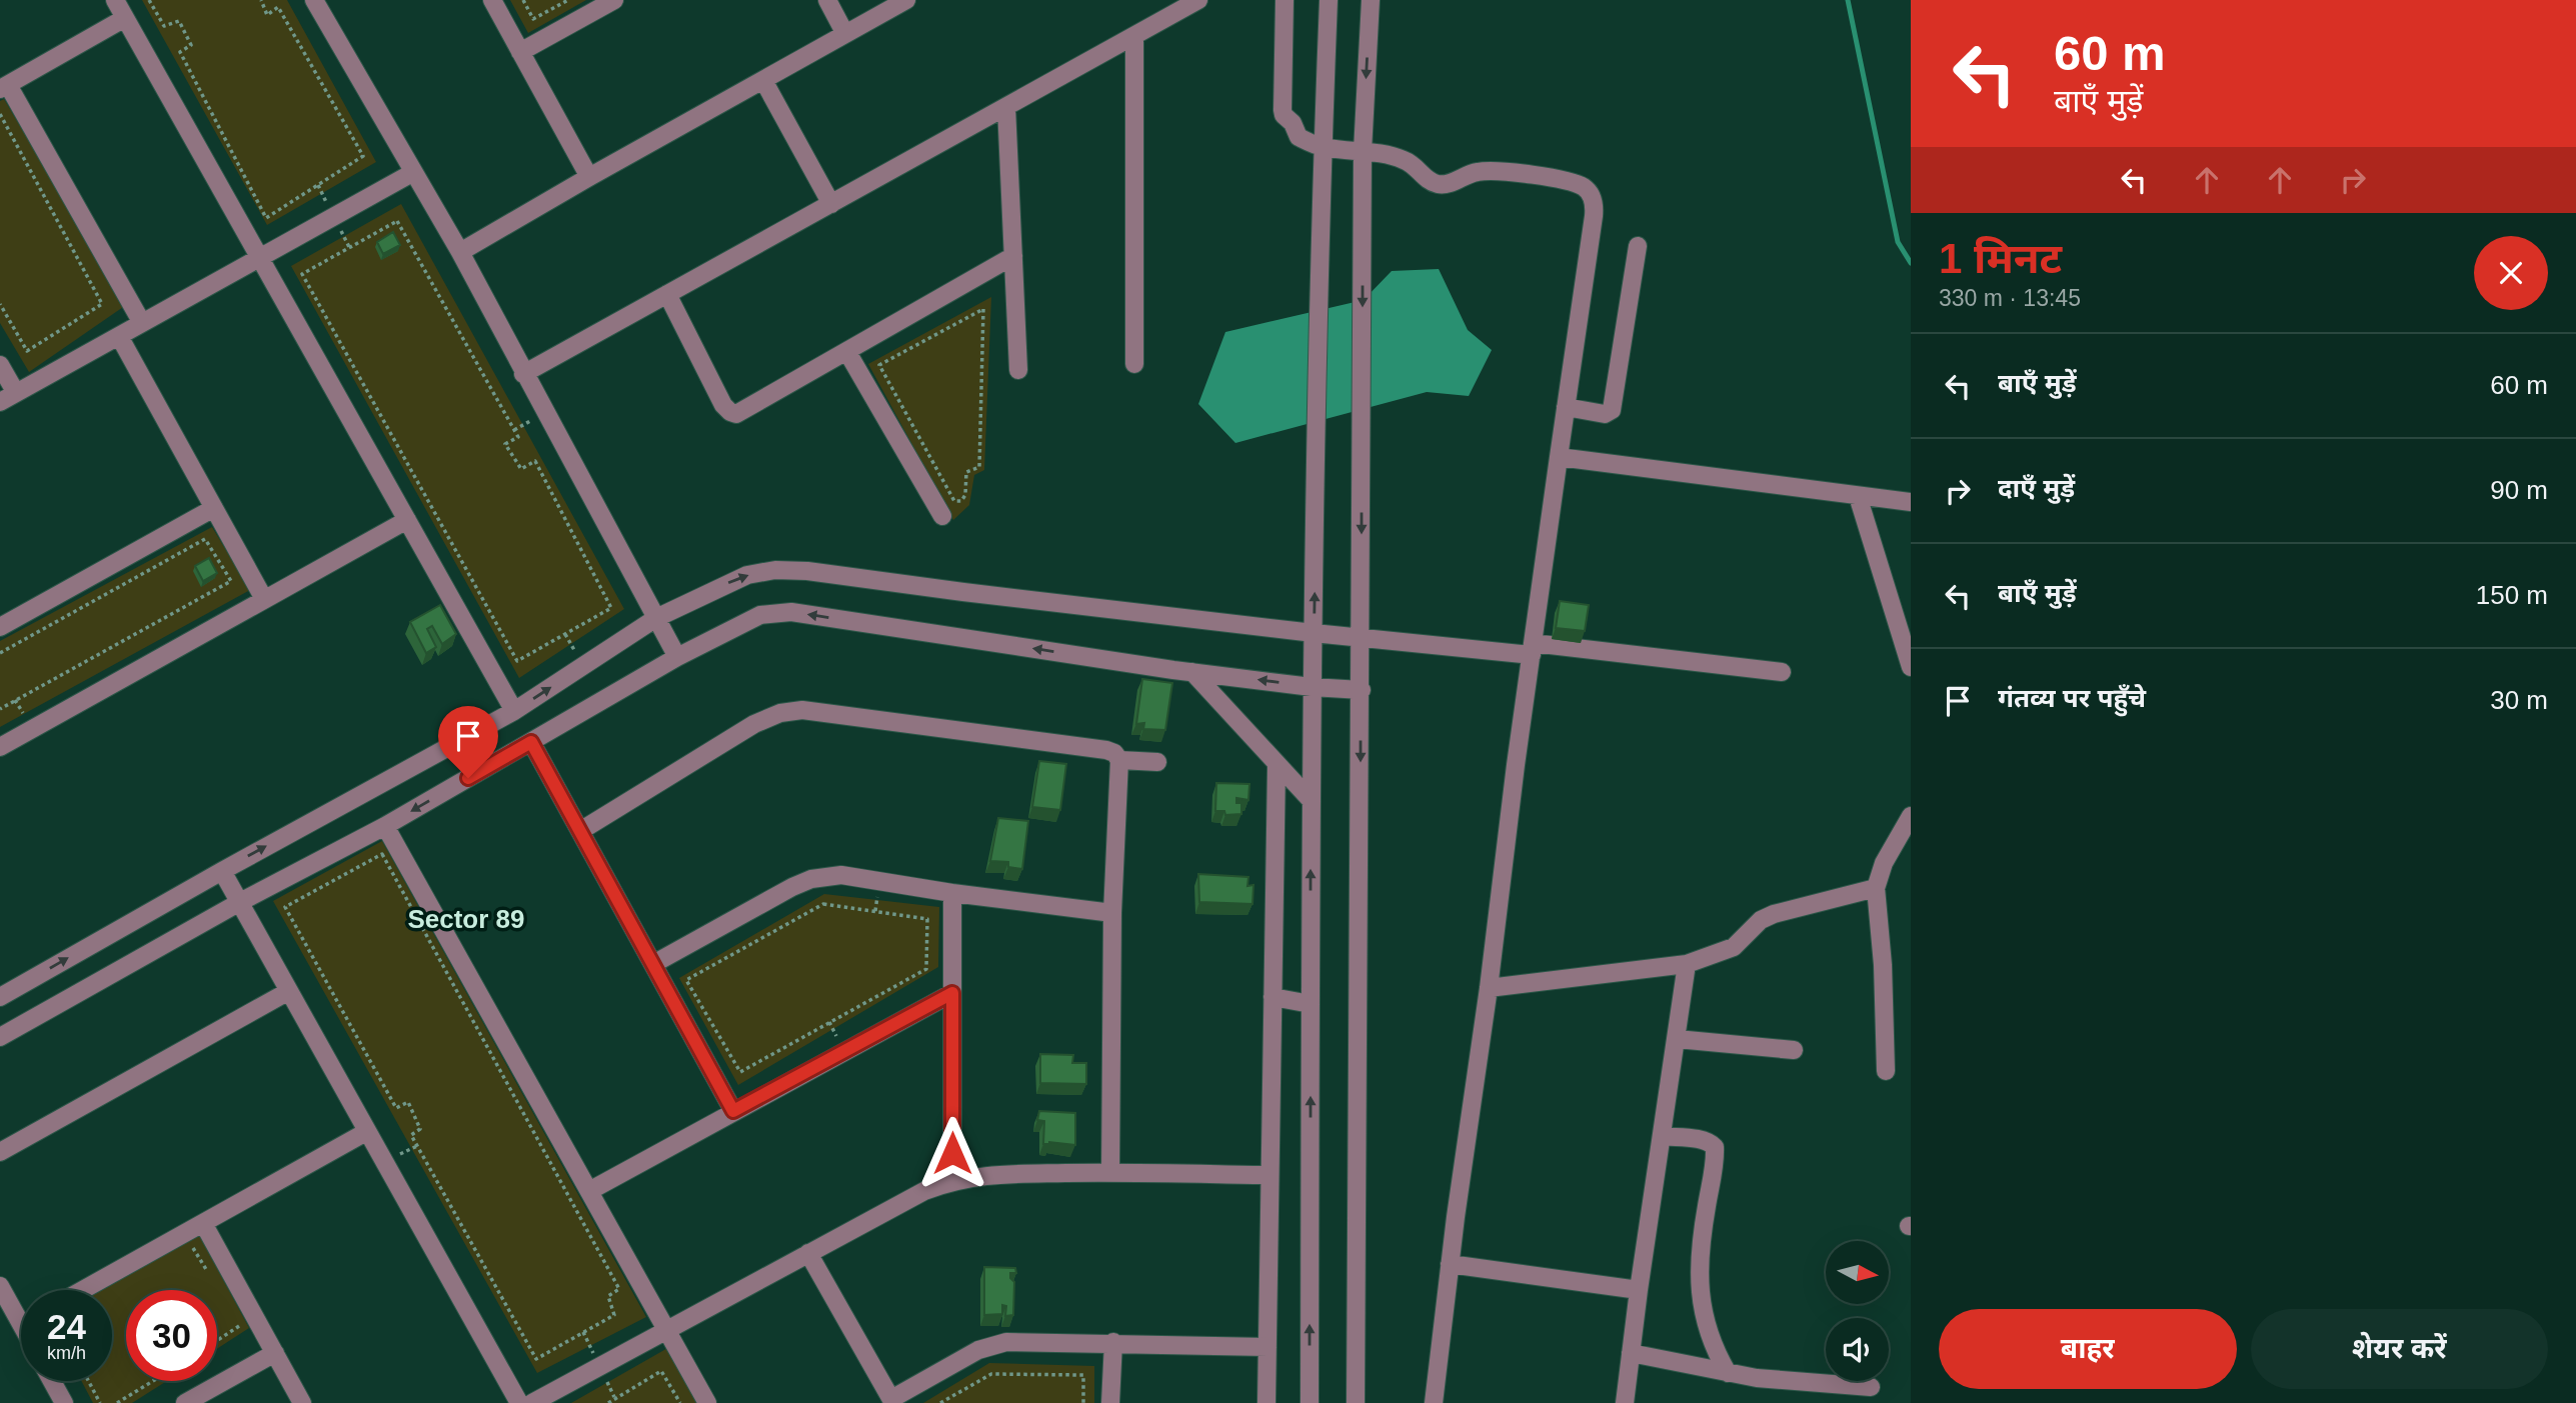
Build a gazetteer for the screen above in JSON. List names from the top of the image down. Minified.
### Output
{"districts":["Sector 89"],"north":"right","page":{"turn":["60 m","बाएँ मुड़ें"],"heading":["1 मिनट","330 m · 13:45"],"list":[{"name":"बाएँ मुड़ें","value":"60 m"},{"name":"दाएँ मुड़ें","value":"90 m"},{"name":"बाएँ मुड़ें","value":"150 m"},{"name":"गंतव्य पर पहुँचे","value":"30 m"}],"speed":"24 km/h","limit":"30","buttons":["बाहर","शेयर करें"]}}
